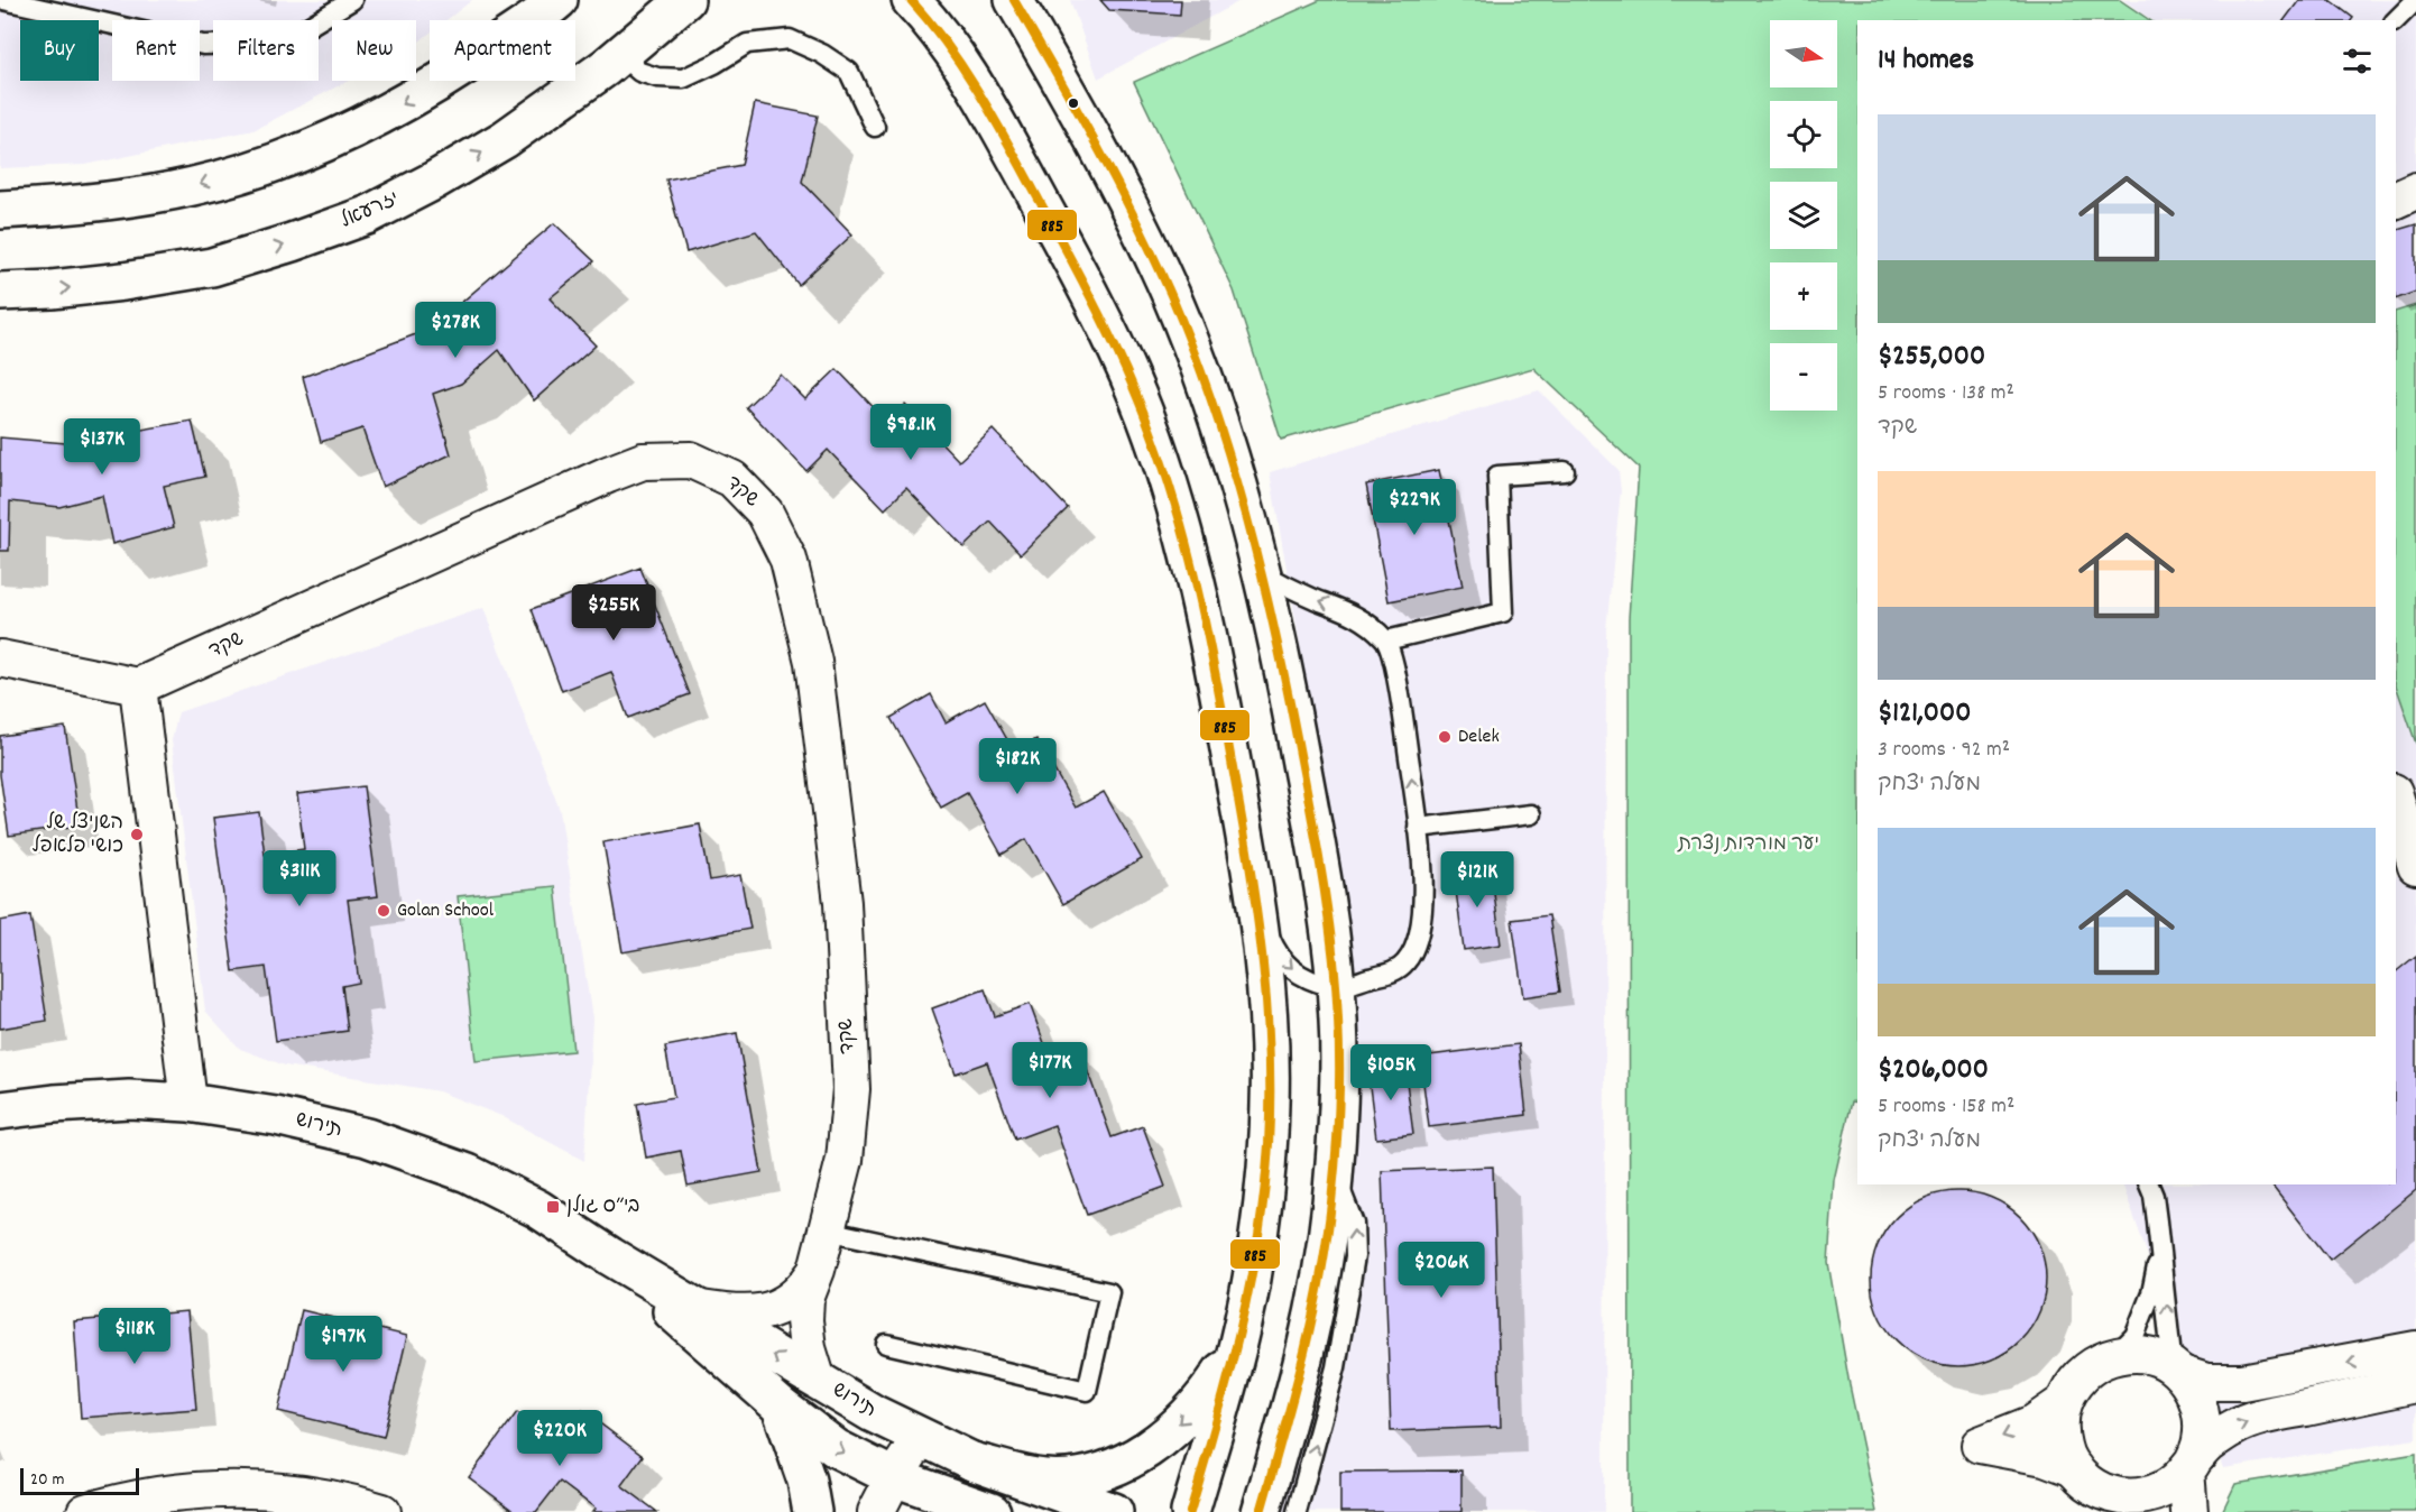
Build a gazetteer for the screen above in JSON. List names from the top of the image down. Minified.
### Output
{"streets":{"main road":["יזרעאל","תירוש"],"street":["שקד"]},"crossings":[["שקד","תירוש"]],"parks":["יער מורדות נצרת"],"places":{"other":["Delek","השניצל של כושי פלאפל","Golan School"],"transit":["בי״ס גולן"]},"lines":["transit line 885"],"scale_bar":"20 m","north":"right","page":{"map_buttons":["+","−"],"chip":["Buy","Rent","Filters","New","Apartment"],"heading":"14 homes","list":[{"name":"$255,000","note":"5 rooms · 138 m² · שקד"},{"name":"$121,000","note":"3 rooms · 92 m² · מעלה יצחק"},{"name":"$206,000","note":"5 rooms · 158 m² · מעלה יצחק"}],"price":["$278K","$98.1K","$137K","$229K","$255K","$182K","$311K","$121K","$177K","$105K","$206K","$118K","$197K","$220K"],"scale":"20 m"}}
